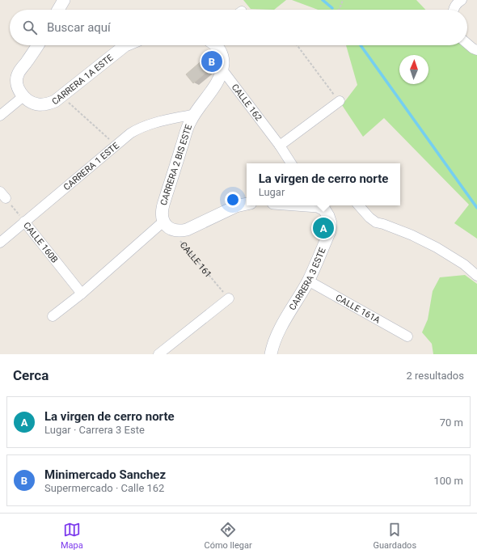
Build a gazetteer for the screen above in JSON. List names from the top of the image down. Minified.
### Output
{"streets":{"street":["CARRERA 1A ESTE","CALLE 162","CARRERA 2 BIS ESTE","CARRERA 1 ESTE","CALLE 160B","CARRERA 3 ESTE","CALLE 161A"],"path":["CALLE 161"]},"crossings":[["CALLE 162","CARRERA 2 BIS ESTE"],["CARRERA 2 BIS ESTE","CARRERA 1 ESTE"],["CARRERA 2 BIS ESTE","CALLE 161"],["CARRERA 1 ESTE","CALLE 160B"],["CARRERA 3 ESTE","CALLE 161A"]],"north":"top","page":{"search":"Buscar aquí","pins":["B","A"],"popup":["La virgen de cerro norte","Lugar"],"heading":["Cerca","2 resultados"],"list":[{"mark":"A","name":"La virgen de cerro norte","note":"Lugar · Carrera 3 Este","value":"70 m"},{"mark":"B","name":"Minimercado Sanchez","note":"Supermercado · Calle 162","value":"100 m"}],"nav":["Mapa","Cómo llegar","Guardados"]}}
